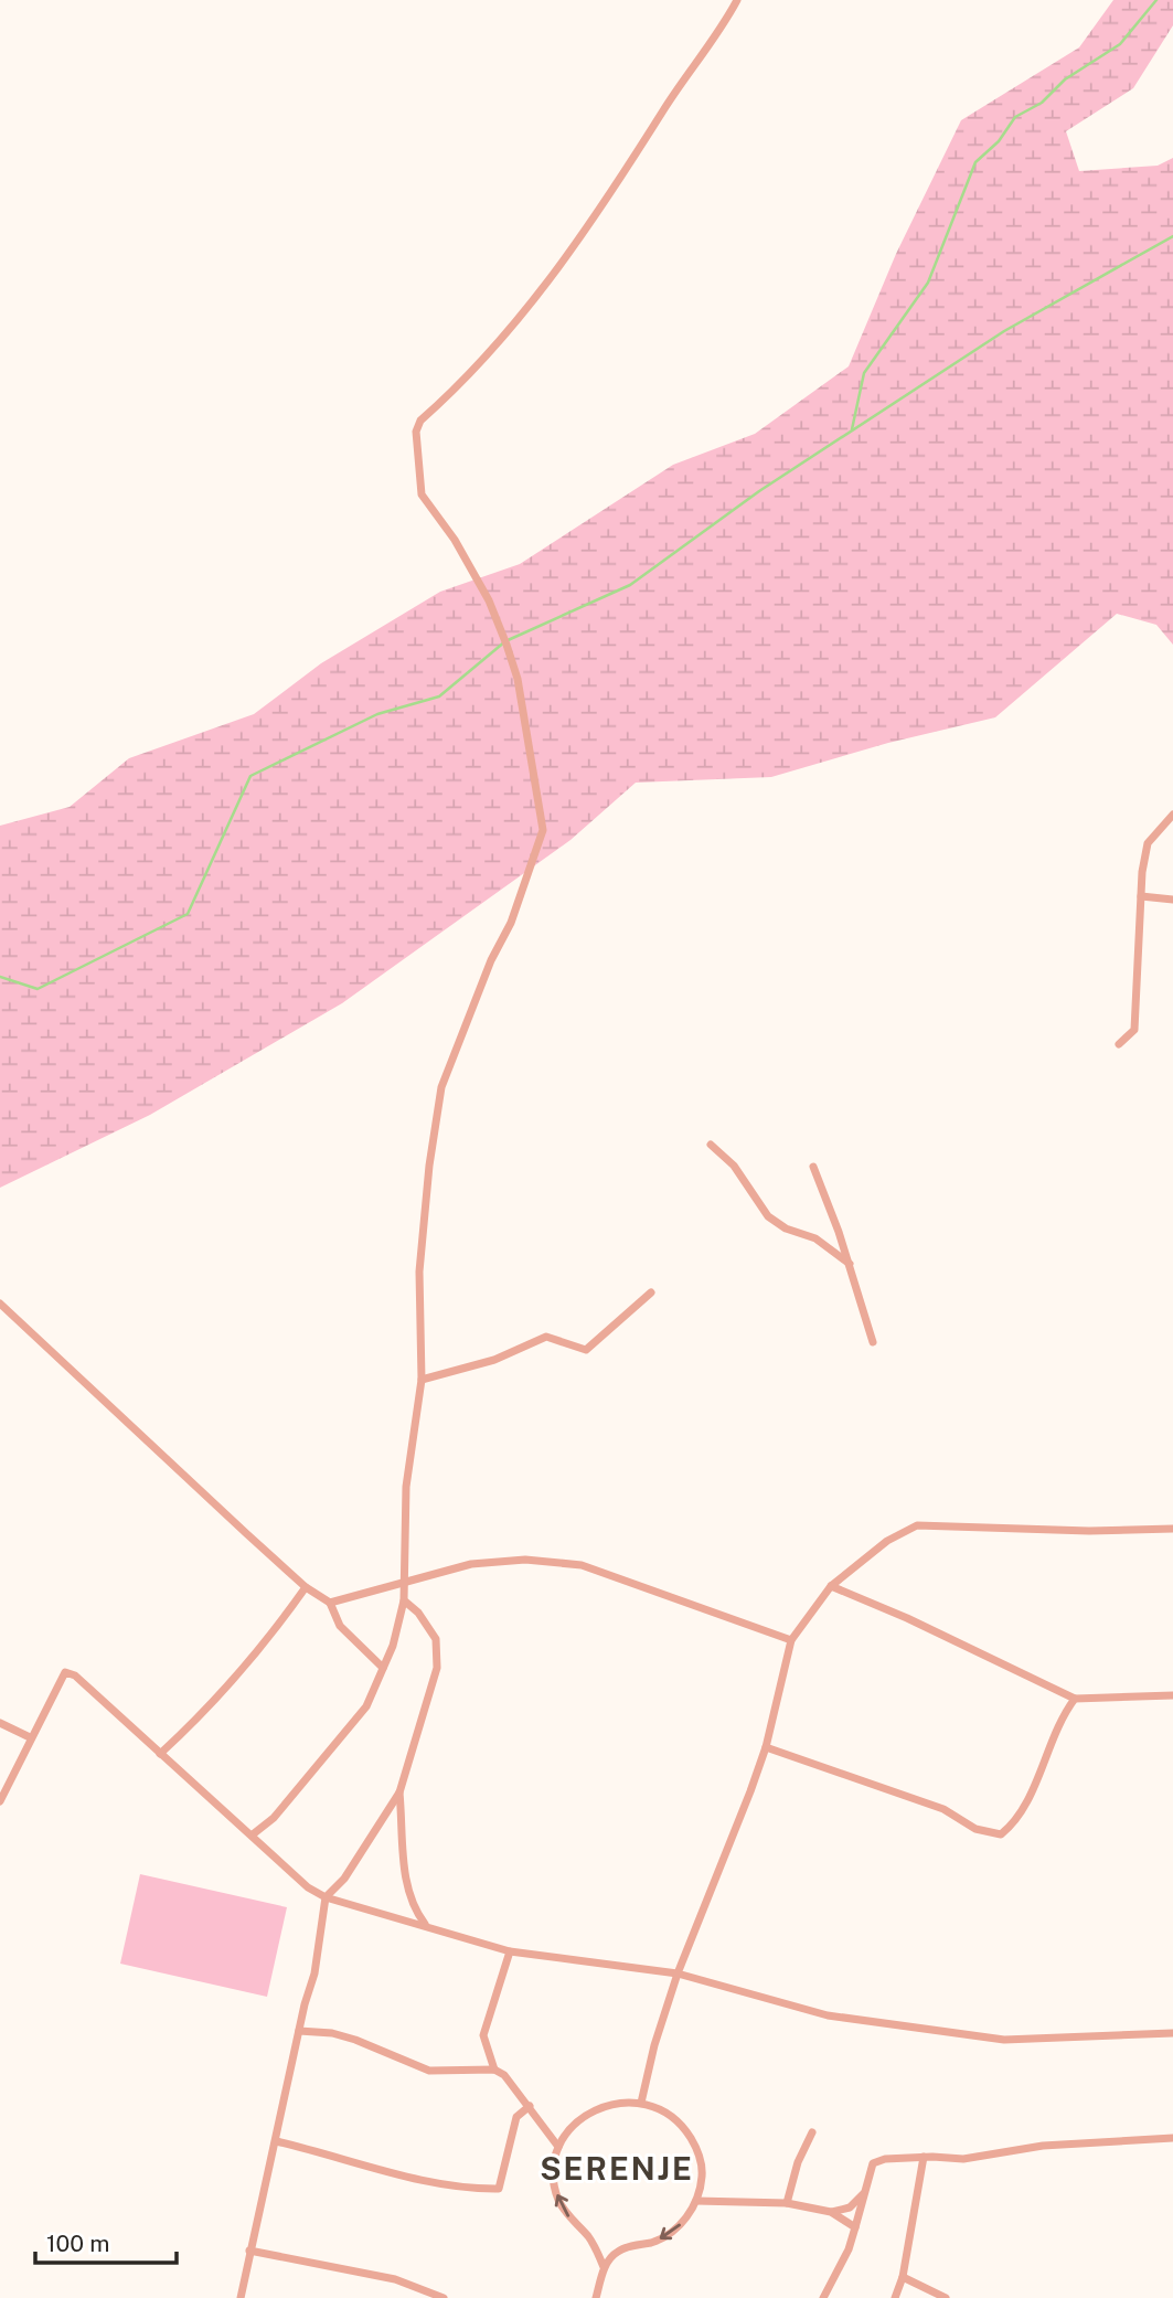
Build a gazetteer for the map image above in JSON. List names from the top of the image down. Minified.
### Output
{"districts":["SERENJE"],"scale_bar":"100 m"}
